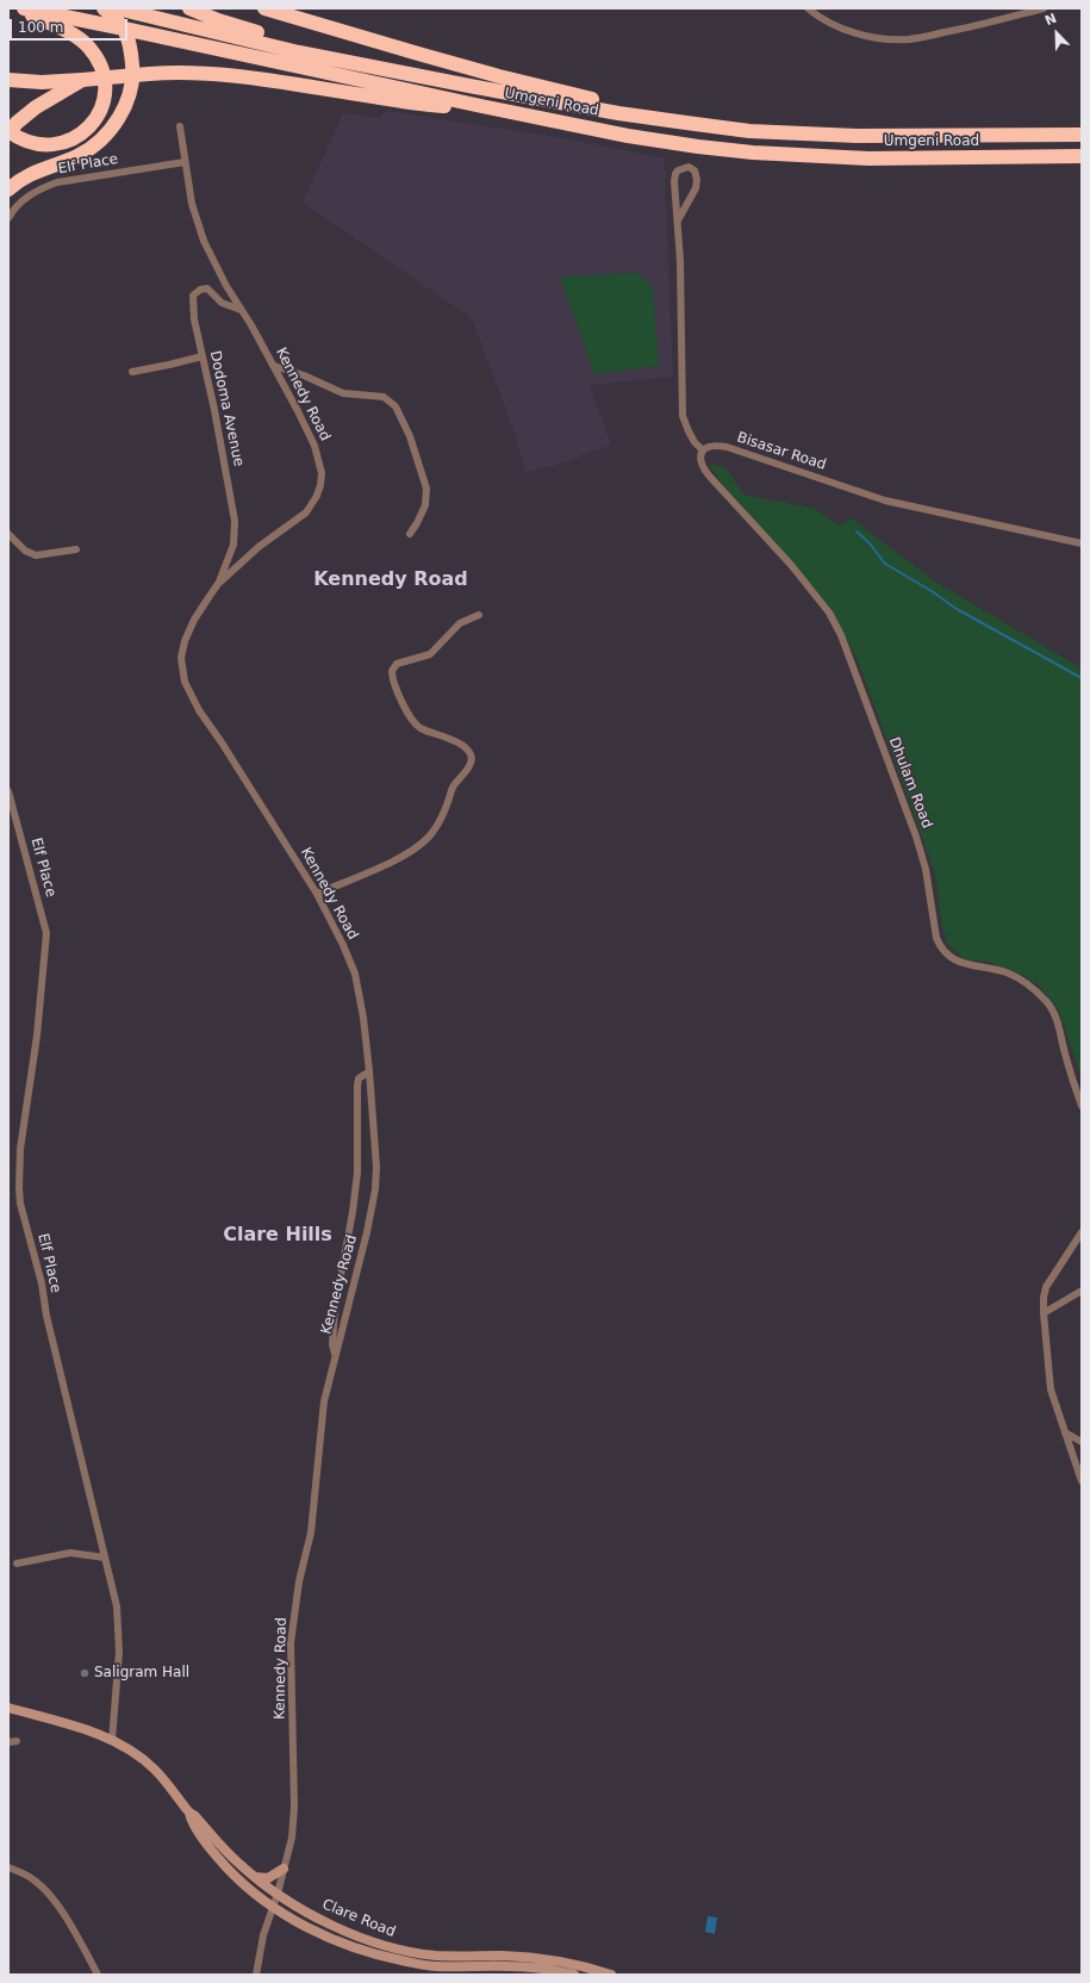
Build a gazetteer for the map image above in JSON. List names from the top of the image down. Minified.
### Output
{"streets":{"highway":["Umgeni Road"],"street":["Elf Place","Kennedy Road","Dodoma Avenue","Bisasar Road","Dhulam Road","Clare Road"]},"crossings":[["Elf Place","Kennedy Road"],["Elf Place","Clare Road"],["Kennedy Road","Dodoma Avenue"],["Kennedy Road","Clare Road"],["Bisasar Road","Dhulam Road"]],"districts":["Kennedy Road","Clare Hills"],"places":["Saligram Hall"],"scale_bar":"100 m","north":"top left"}
